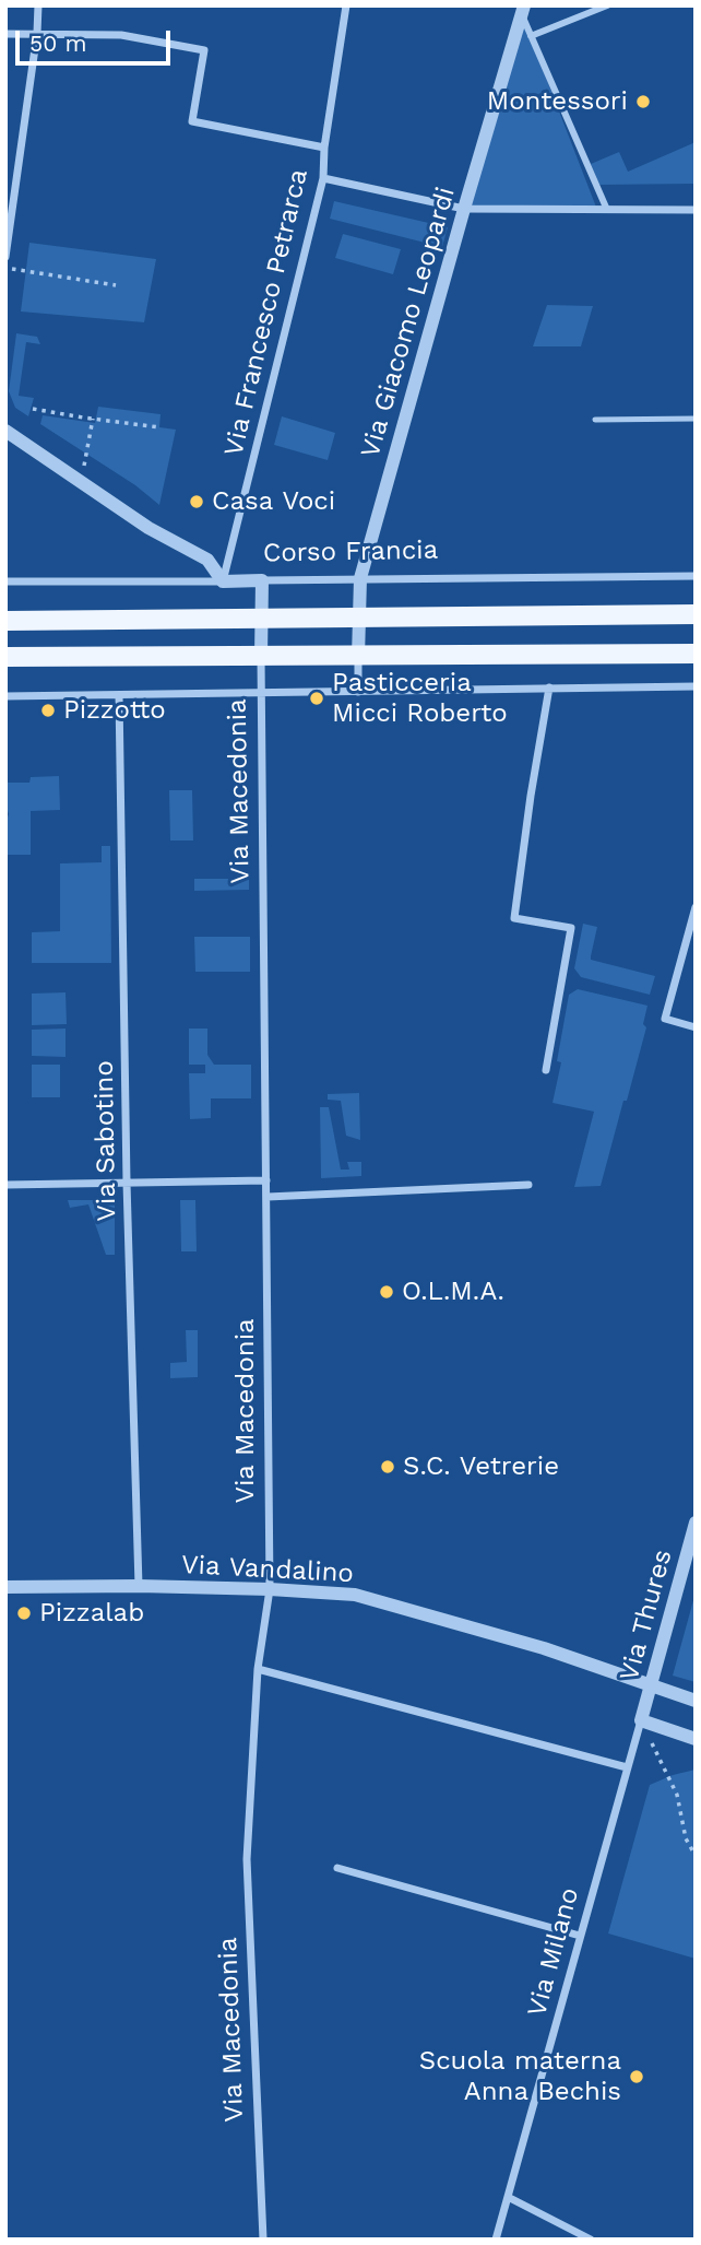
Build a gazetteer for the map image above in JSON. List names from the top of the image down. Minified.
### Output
{"streets":{"street":["Via Francesco Petrarca","Via Giacomo Leopardi","Corso Francia","Via Macedonia","Via Sabotino","Via Vandalino","Via Thures","Via Milano"]},"crossings":[["Via Francesco Petrarca","Corso Francia"],["Via Giacomo Leopardi","Corso Francia"],["Corso Francia","Via Macedonia"],["Via Macedonia","Via Vandalino"],["Via Sabotino","Via Vandalino"],["Via Vandalino","Via Thures"],["Via Thures","Via Milano"]],"places":["Montessori","Casa Voci","Pasticceria Micci Roberto","Pizzotto","O.L.M.A.","S.C. Vetrerie","Pizzalab","Scuola materna Anna Bechis"],"scale_bar":"50 m"}
